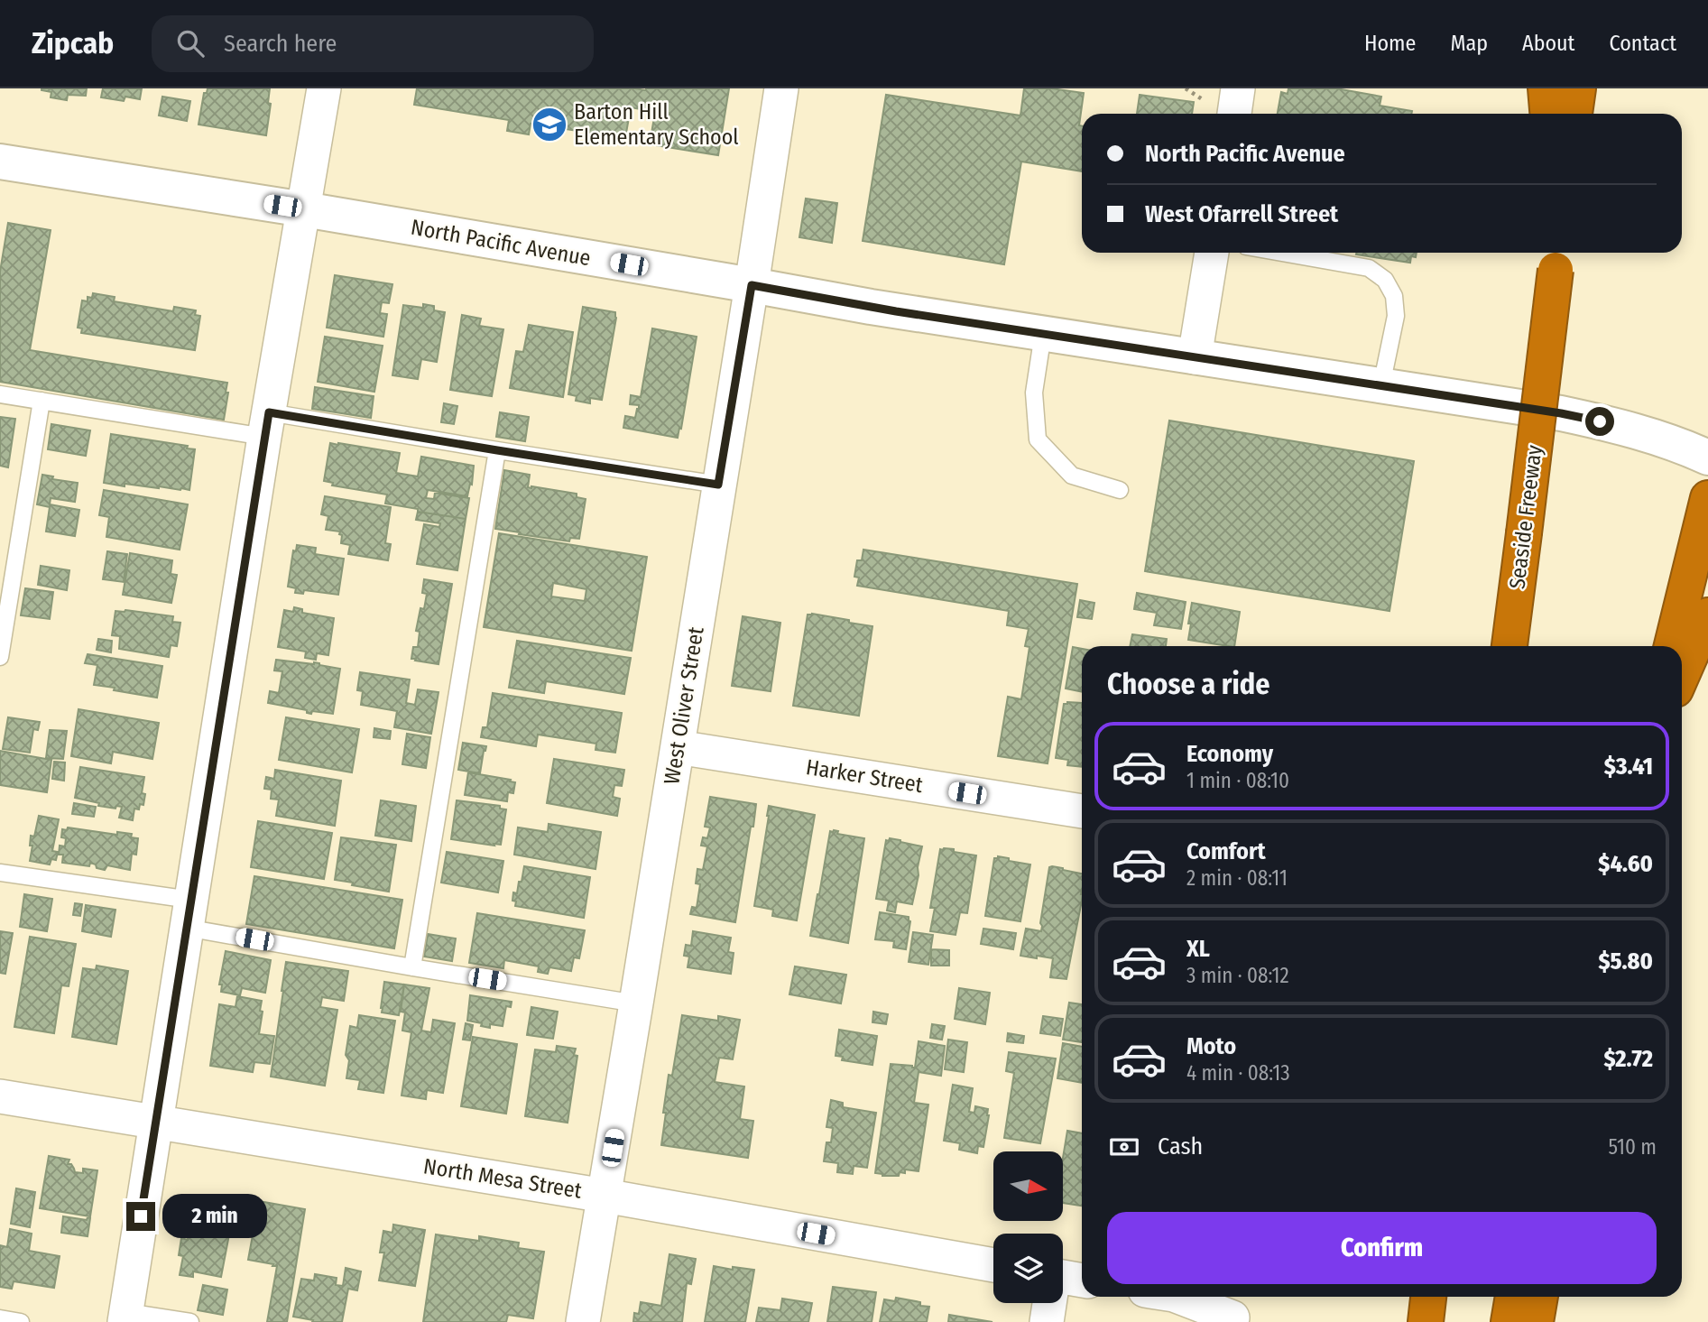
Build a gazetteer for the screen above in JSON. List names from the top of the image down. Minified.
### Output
{"streets":{"highway":["Seaside Freeway"],"main road":["North Pacific Avenue"],"street":["West Oliver Street","Harker Street","North Mesa Street"]},"crossings":[["North Pacific Avenue","West Oliver Street"],["West Oliver Street","Harker Street"],["West Oliver Street","North Mesa Street"]],"places":{"school or university":["Barton Hill Elementary School"]},"north":"right","page":{"header":"Zipcab","search":"Search here","nav":["Home","Map","About","Contact"],"banner":["North Pacific Avenue","West Ofarrell Street"],"heading":"Choose a ride","list":[{"name":"Economy","note":"1 min · 08:10","value":"$3.41"},{"name":"Comfort","note":"2 min · 08:11","value":"$4.60"},{"name":"XL","note":"3 min · 08:12","value":"$5.80"},{"name":"Moto","note":"4 min · 08:13","value":"$2.72"}],"pay":["Cash","510 m"],"bubble":"2 min","buttons":"Confirm"}}
